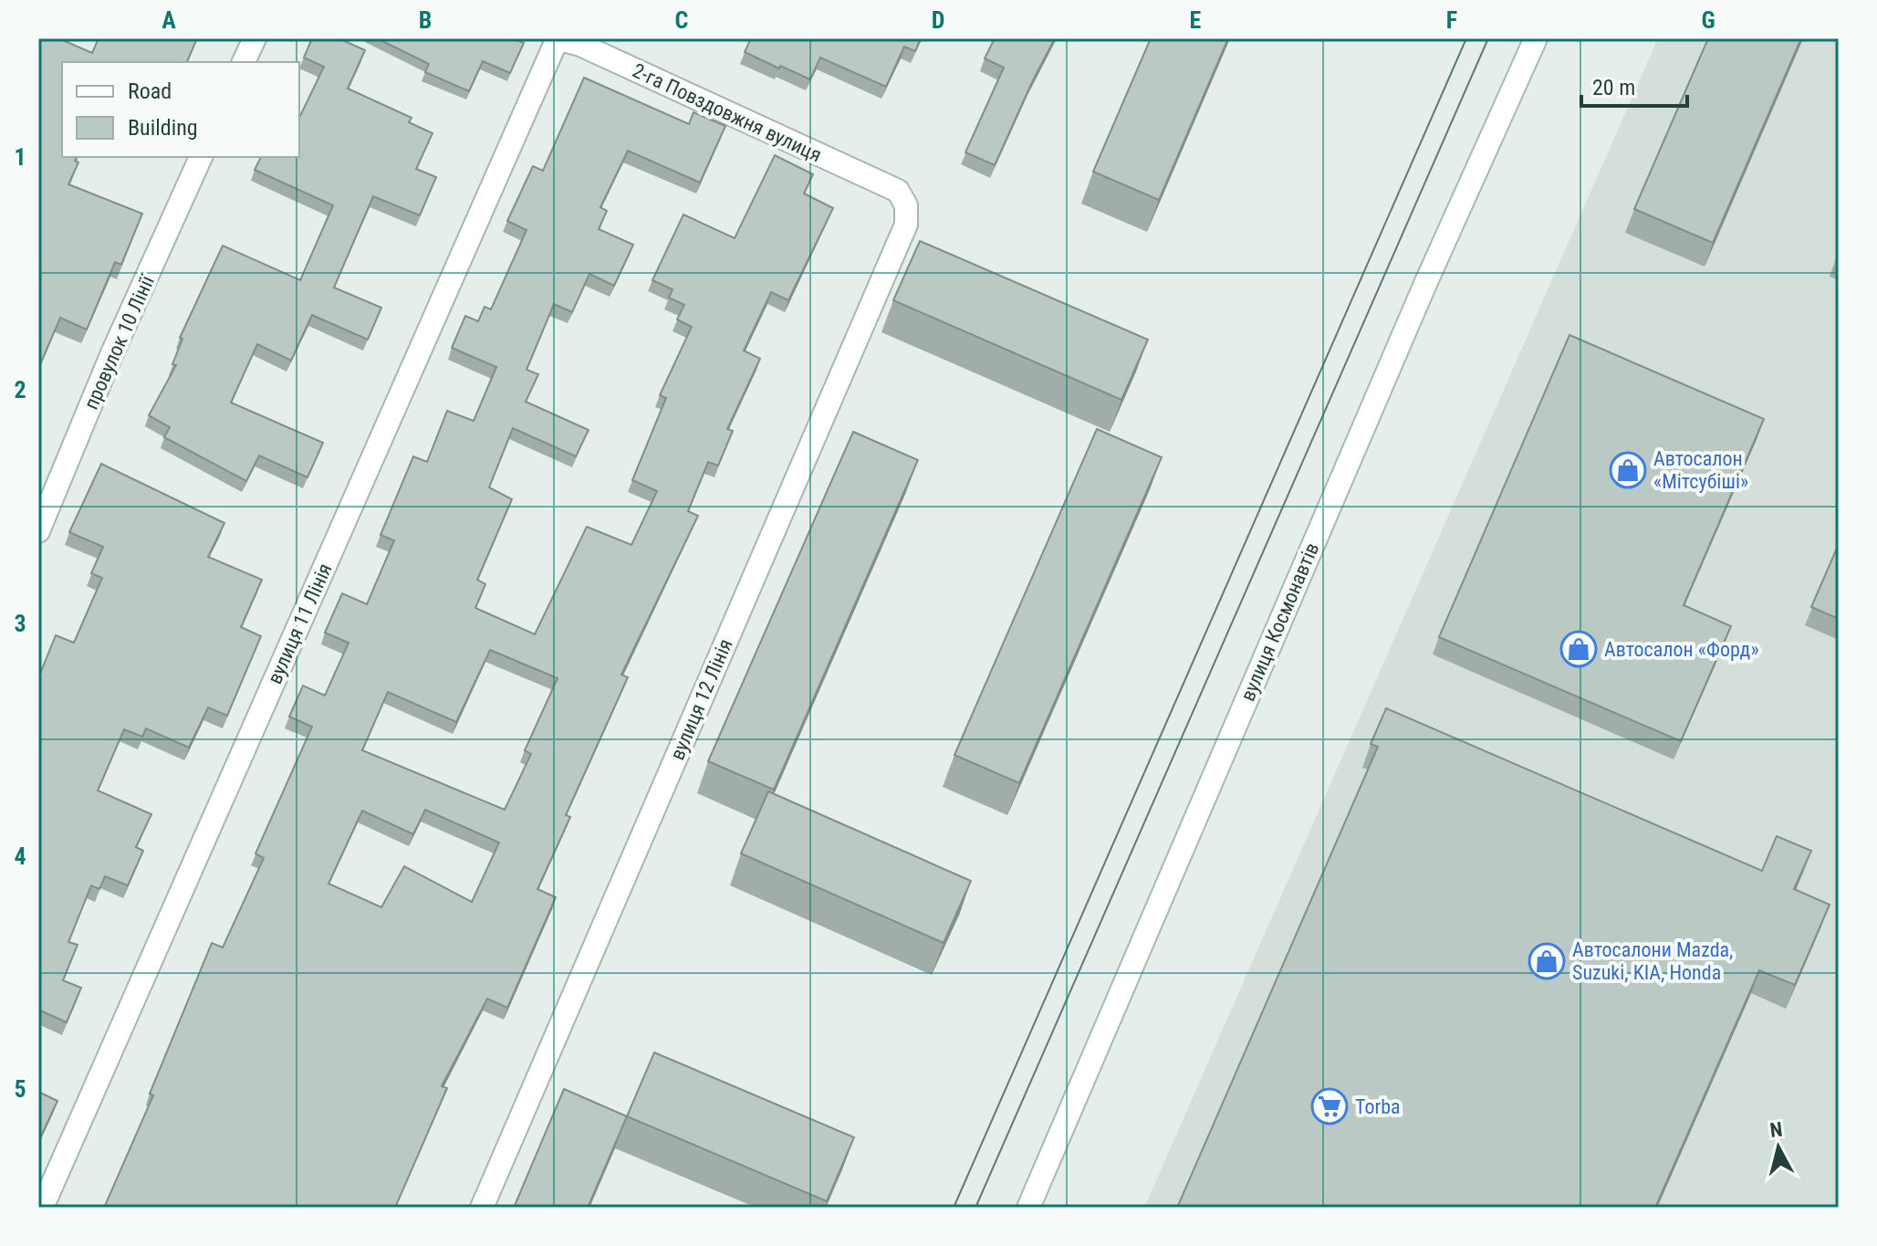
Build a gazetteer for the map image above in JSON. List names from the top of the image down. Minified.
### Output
{"streets":{"street":["2-га Повздовжня вулиця","провулок 10 Лінії","вулиця Космонавтів","вулиця 11 Лінія","вулиця 12 Лінія"]},"crossings":[["2-га Повздовжня вулиця","вулиця 11 Лінія"],["2-га Повздовжня вулиця","вулиця 12 Лінія"]],"places":{"shop":["Автосалон «Мітсубіші»","Автосалон «Форд»","Автосалони Mazda, Suzuki, KIA, Honda"],"supermarket":["Torba"]},"legend":["Road","Building"],"scale_bar":"20 m","north":"top","grid":{"columns":["A","B","C","D","E","F","G"],"rows":["1","2","3","4","5"]}}
